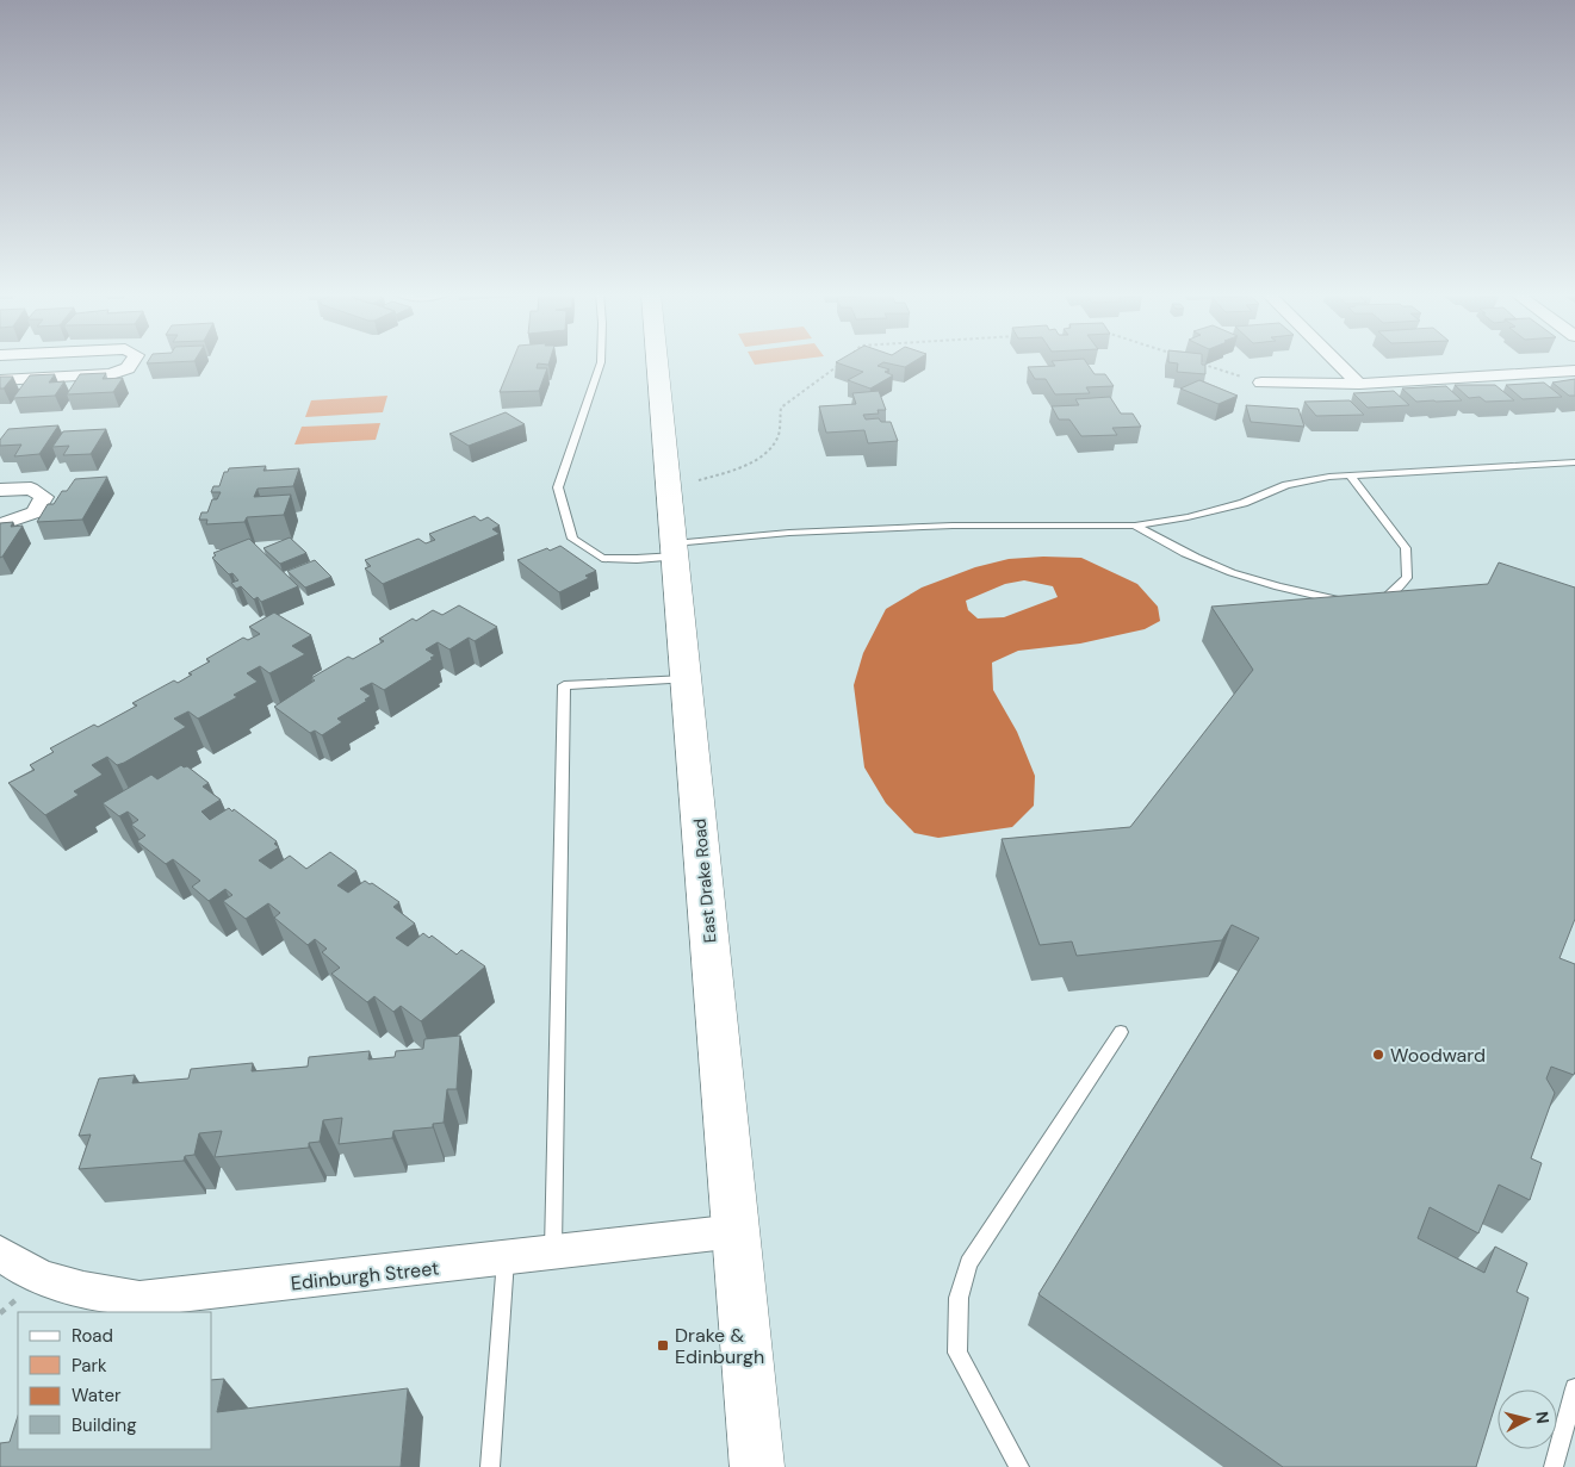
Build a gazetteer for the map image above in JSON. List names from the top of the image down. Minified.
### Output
{"streets":{"main road":["East Drake Road"],"street":["Edinburgh Street"]},"crossings":[["East Drake Road","Edinburgh Street"]],"places":{"other":["Woodward"],"transit":["Drake & Edinburgh"]},"legend":["Road","Park","Water","Building"],"north":"right"}
